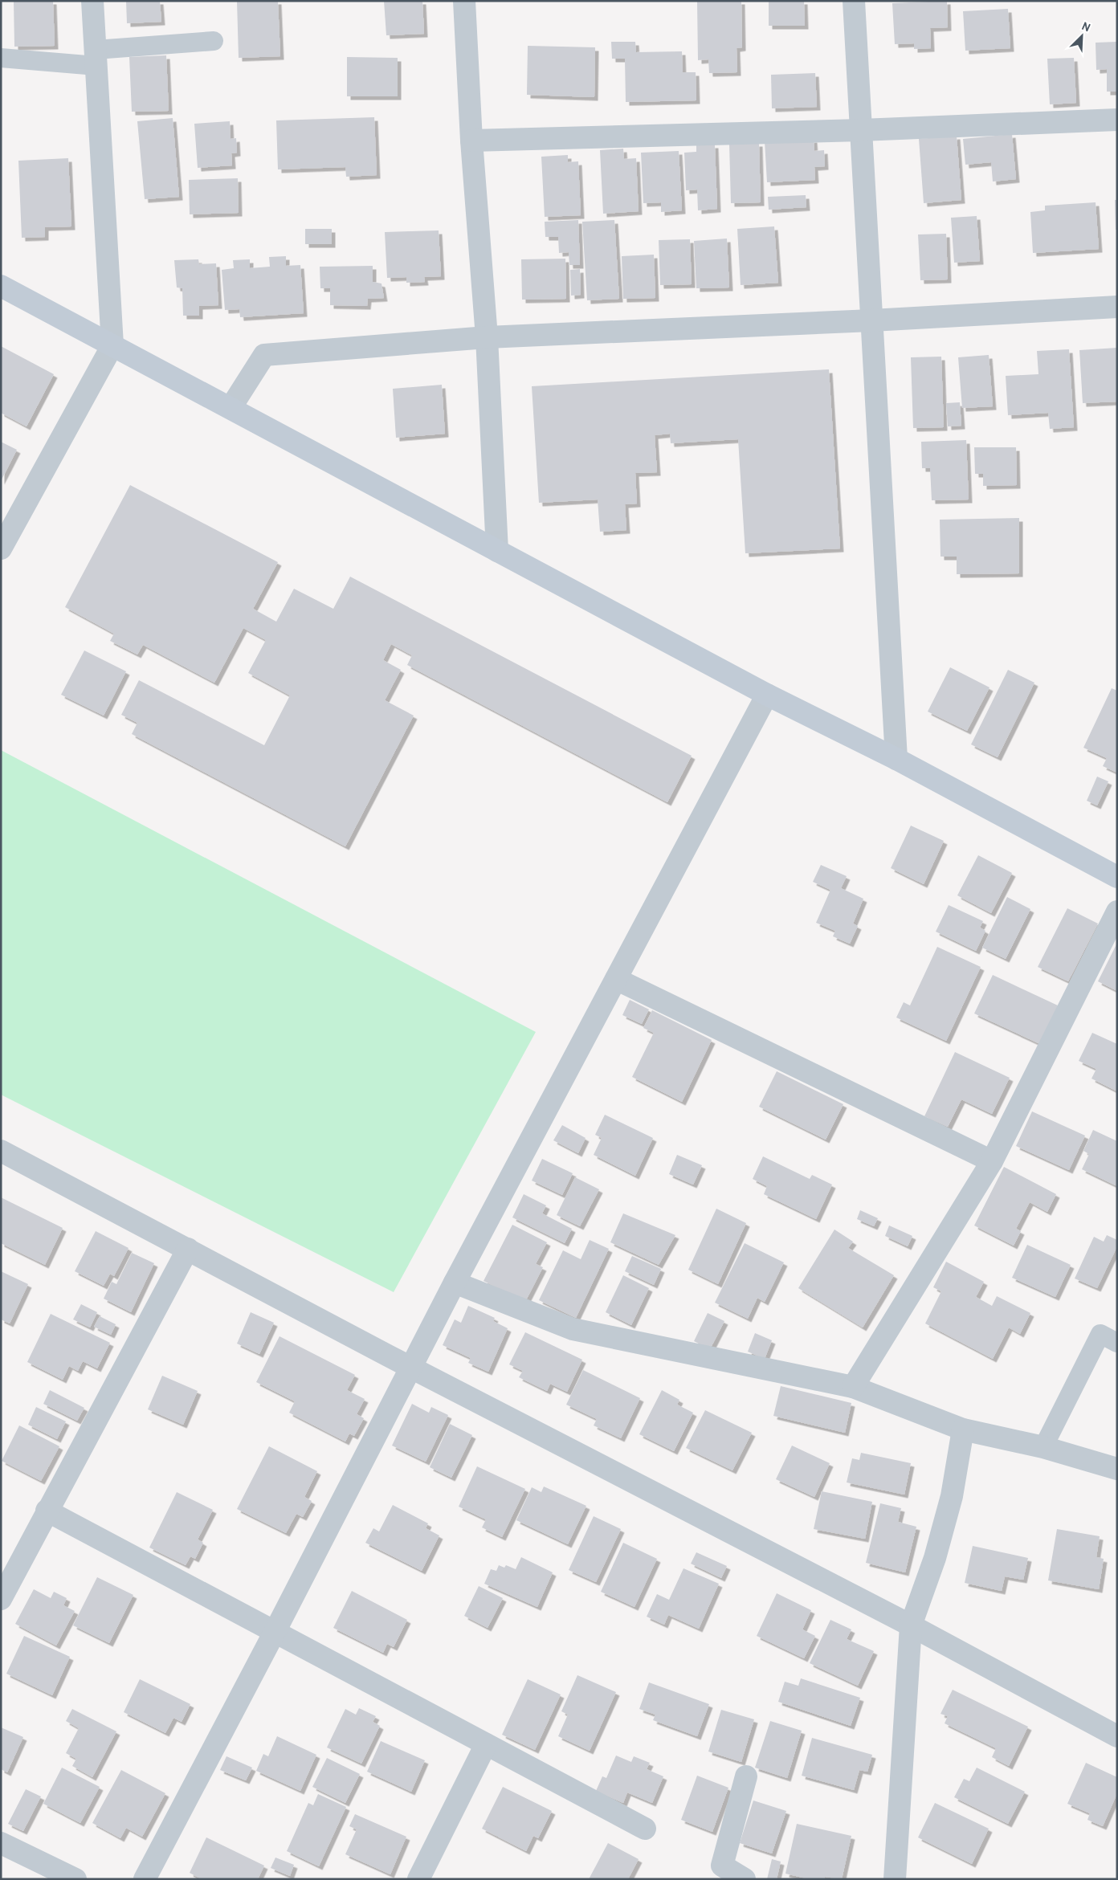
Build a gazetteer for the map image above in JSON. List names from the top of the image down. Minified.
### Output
{"north":"top right"}
